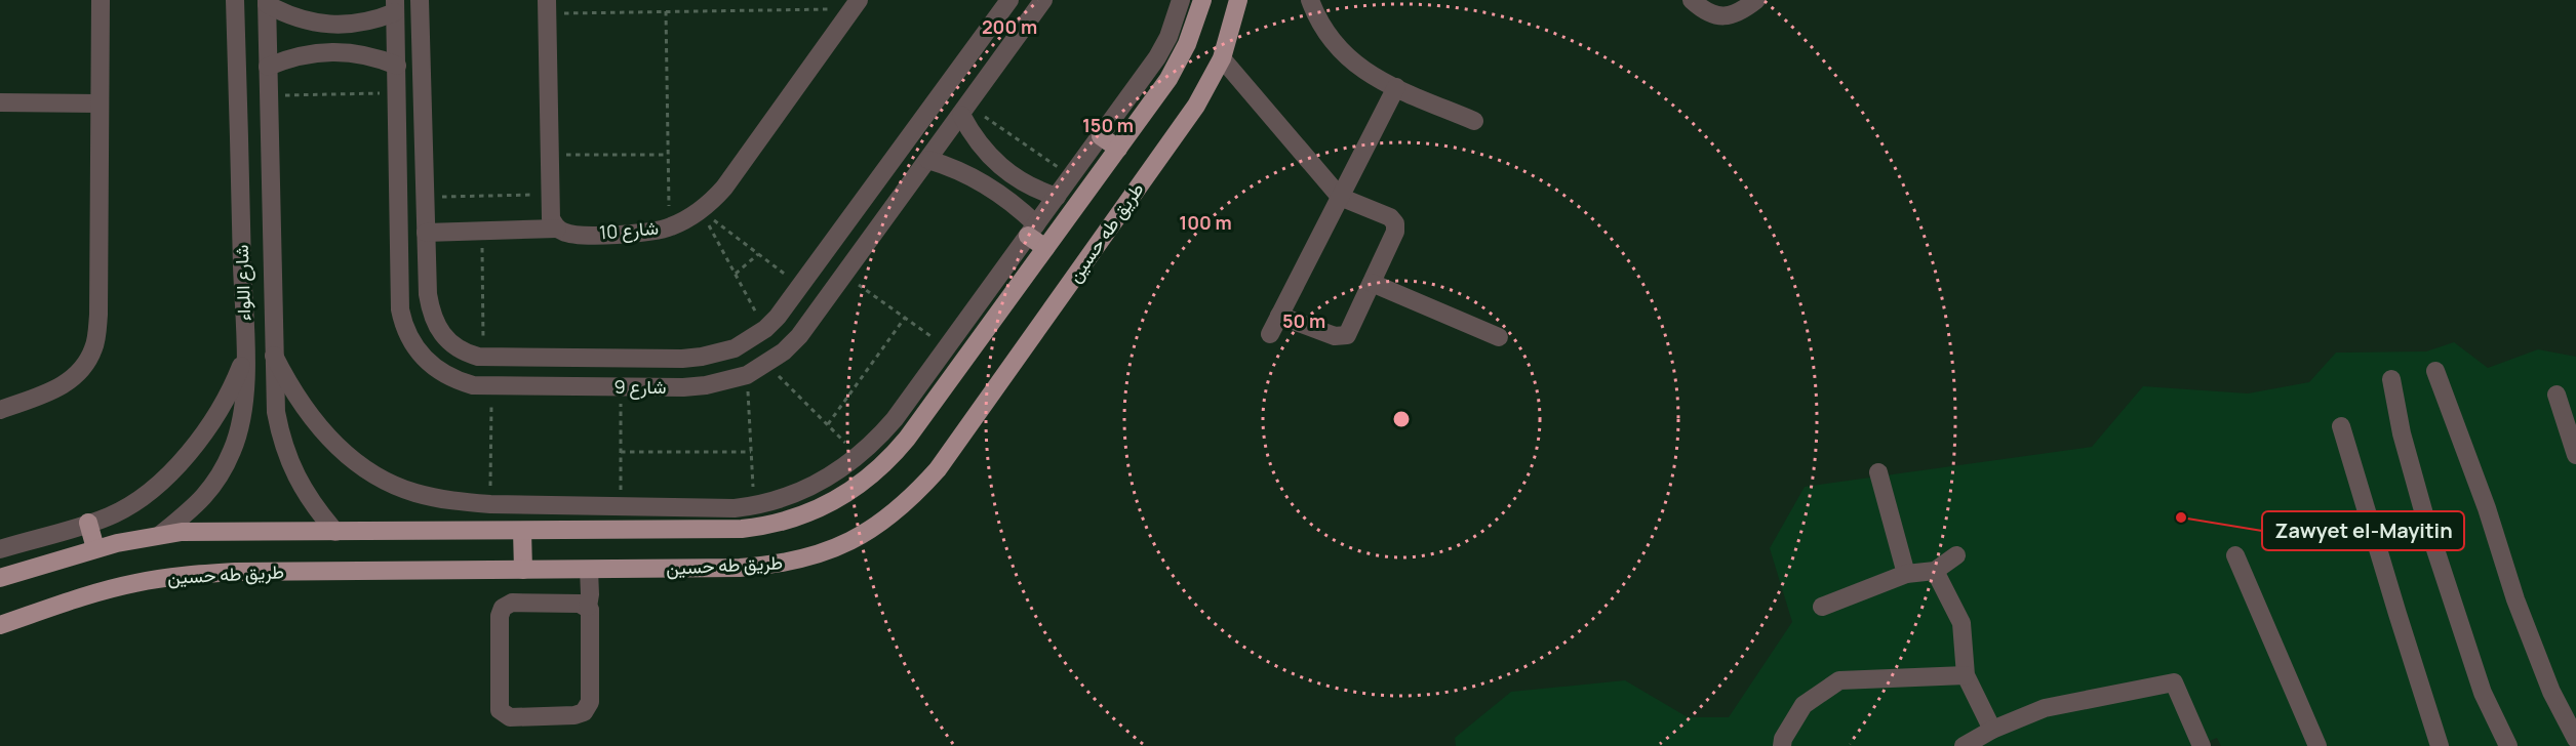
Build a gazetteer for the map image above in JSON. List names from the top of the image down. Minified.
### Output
{"streets":{"main road":["طريق طه حسين"],"street":["شارع 10","شارع اللواء","شارع 9"]},"crossings":[["شارع 10","شارع 9"],["طريق طه حسين","شارع اللواء"]],"places":["Zawyet el-Mayitin"],"rings":["200 m","150 m","100 m","50 m"]}
